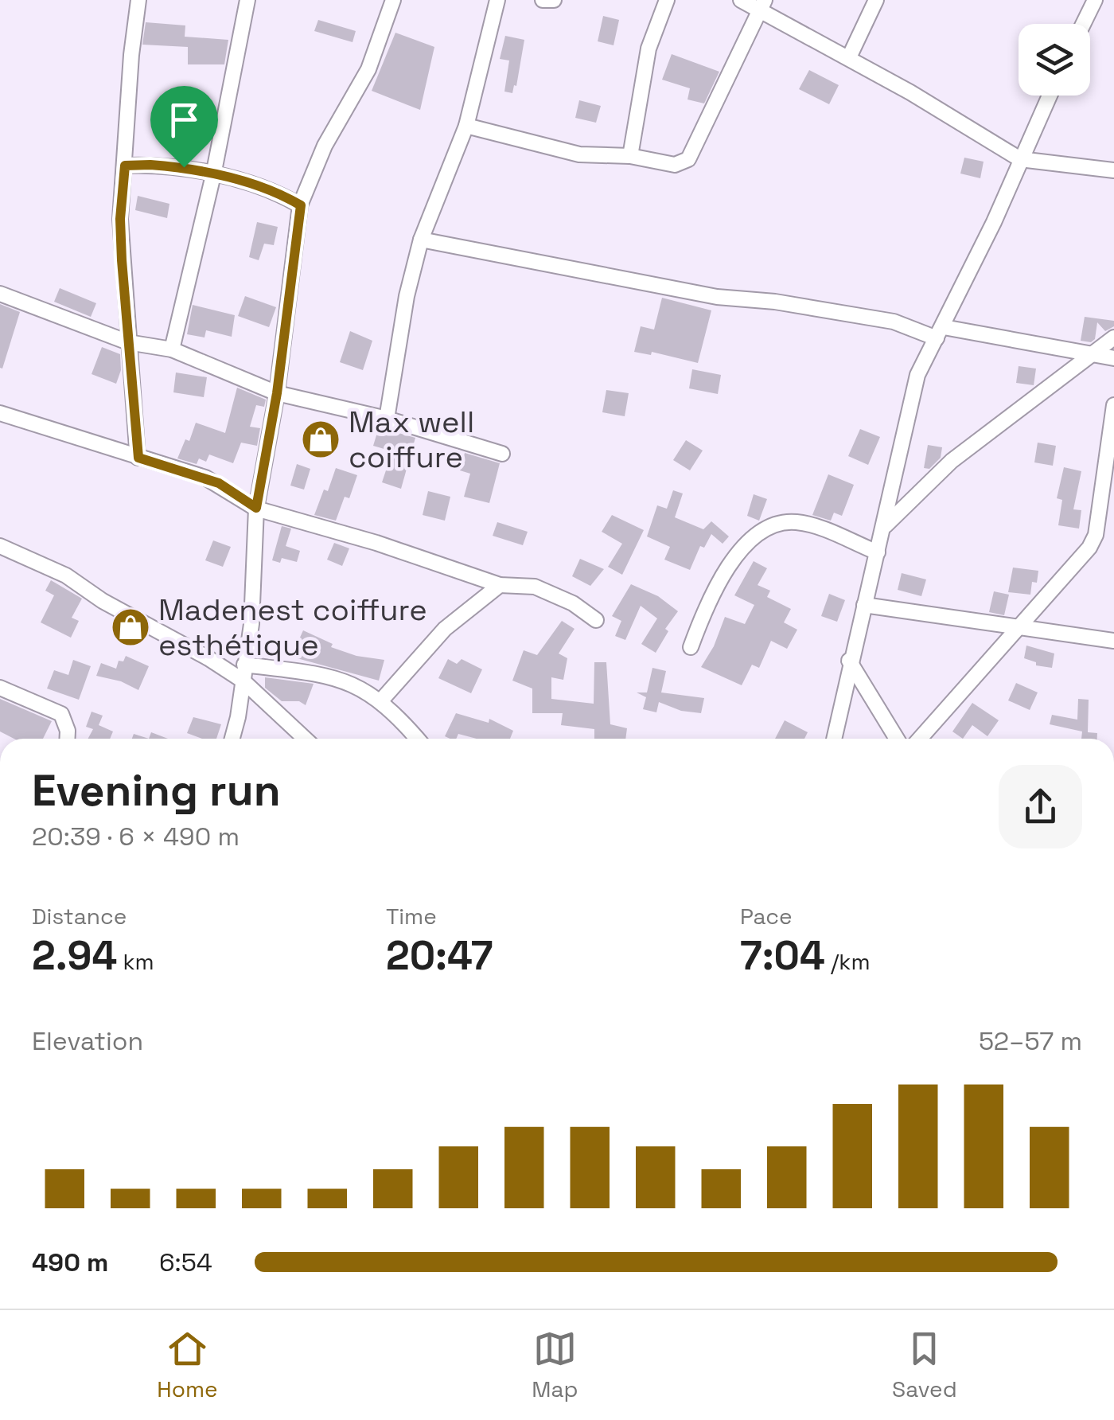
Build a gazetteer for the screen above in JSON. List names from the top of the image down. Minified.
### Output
{"places":{"shop":["Max well coiffure","Madenest coiffure esthétique"]},"page":{"heading":["Evening run","20:39 · 6 × 490 m"],"stats":[["Distance","2.94 km"],["Time","20:47"],["Pace","7:04 /km"]],"chart":["Elevation","52–57 m"],"list":[{"name":"490 m","note":"6:54"}],"tabs":["Home","Map","Saved"]}}
